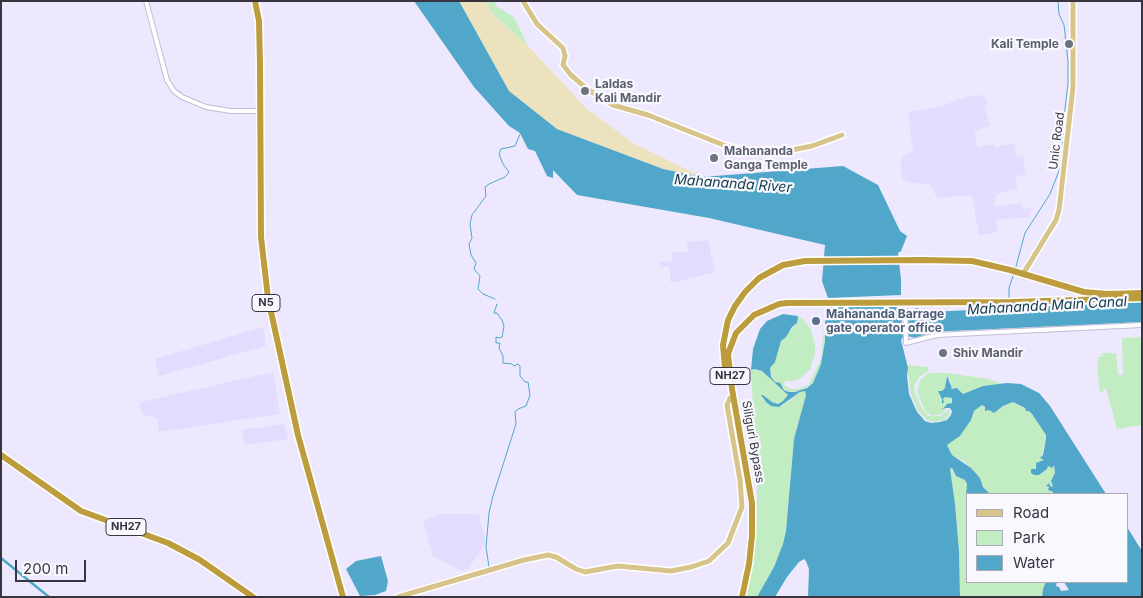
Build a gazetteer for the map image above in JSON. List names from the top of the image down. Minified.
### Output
{"streets":{"highway":["N5","NH27","Siliguri Bypass"],"main road":["Unic Road"]},"crossings":[["Unic Road","NH27"],["NH27","Siliguri Bypass"]],"water":["Mahananda River","Mahananda Main Canal"],"places":["Kali Temple","Laldas Kali Mandir","Mahananda Ganga Temple","Mahananda Barrage gate operator office","Shiv Mandir"],"legend":["Road","Park","Water"],"scale_bar":"200 m"}
